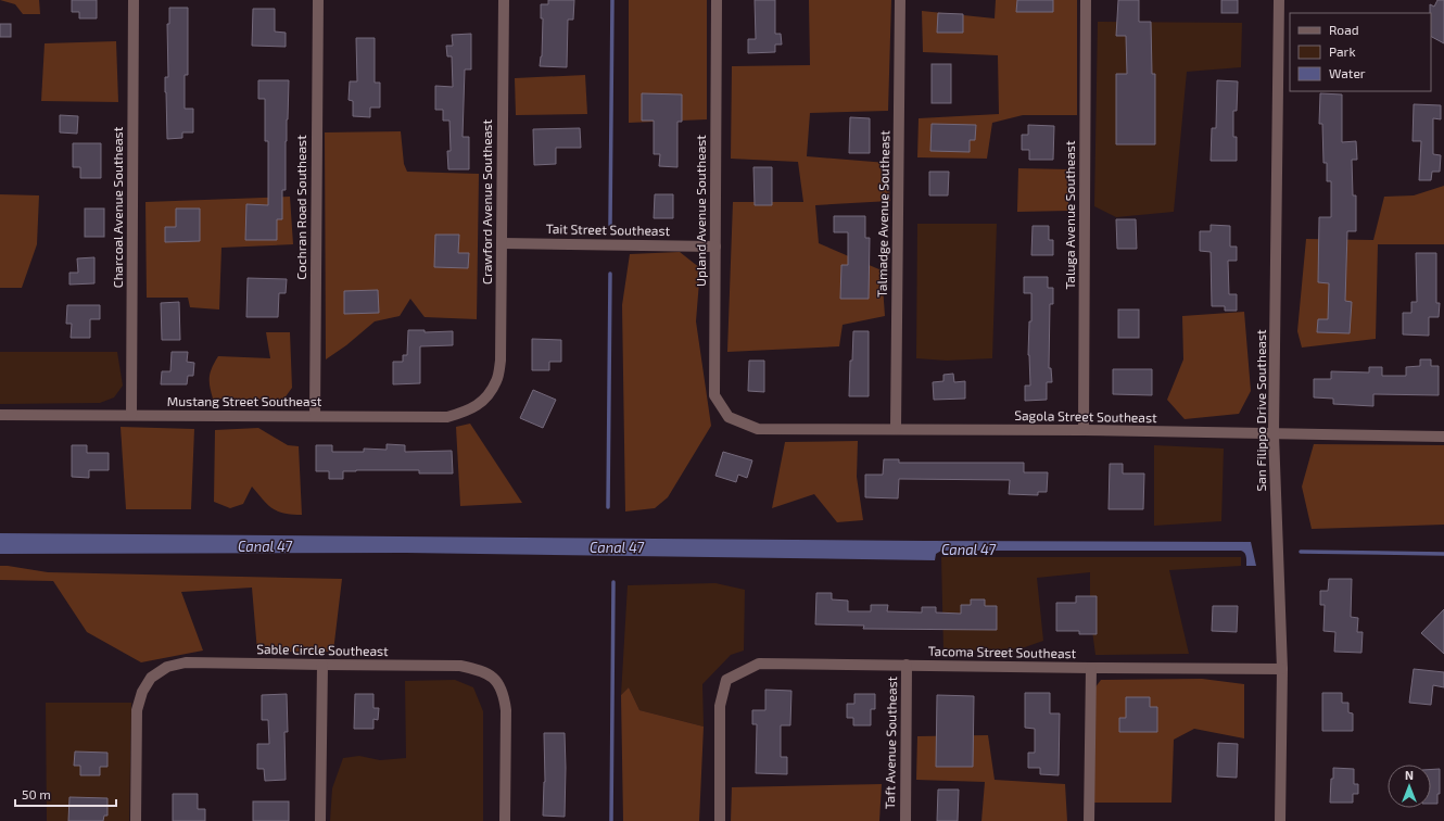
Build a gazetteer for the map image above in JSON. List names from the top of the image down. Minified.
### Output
{"streets":{"street":["Crawford Avenue Southeast","Charcoal Avenue Southeast","Cochran Road Southeast","Upland Avenue Southeast","Talmadge Avenue Southeast","Taluga Avenue Southeast","Tait Street Southeast","Mustang Street Southeast","San Filippo Drive Southeast","Sagola Street Southeast","Sable Circle Southeast","Tacoma Street Southeast","Taft Avenue Southeast"]},"crossings":[["Crawford Avenue Southeast","Tait Street Southeast"],["Crawford Avenue Southeast","Mustang Street Southeast"],["Charcoal Avenue Southeast","Mustang Street Southeast"],["Cochran Road Southeast","Mustang Street Southeast"],["Upland Avenue Southeast","Tait Street Southeast"],["Upland Avenue Southeast","Sagola Street Southeast"],["Talmadge Avenue Southeast","Sagola Street Southeast"],["Taluga Avenue Southeast","Sagola Street Southeast"],["San Filippo Drive Southeast","Sagola Street Southeast"],["San Filippo Drive Southeast","Tacoma Street Southeast"],["Tacoma Street Southeast","Taft Avenue Southeast"]],"water":["Canal 47"],"legend":["Road","Park","Water"],"scale_bar":"50 m","north":"top"}
